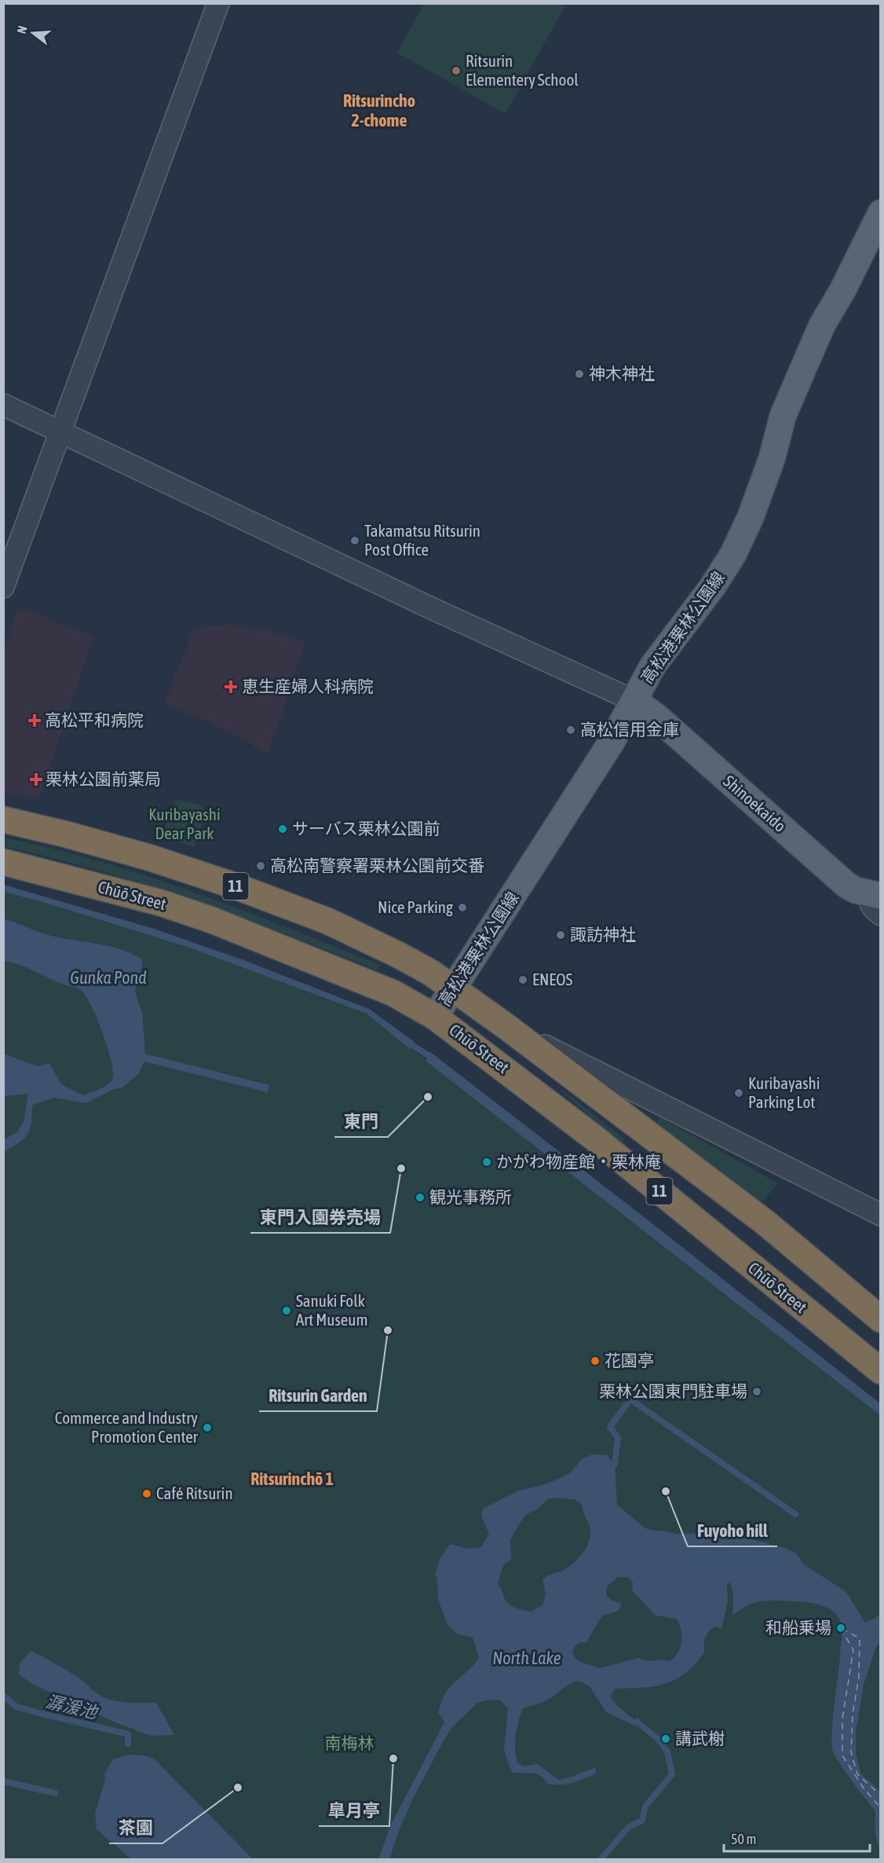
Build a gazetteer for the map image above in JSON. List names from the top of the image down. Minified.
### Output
{"streets":{"highway":["11","Chūō Street"],"main road":["高松港栗林公園線","Shinoekaido"]},"crossings":[["高松港栗林公園線","Shinoekaido"],["高松港栗林公園線","Chūō Street"]],"districts":["Ritsurincho 2-chome","Ritsurinchō 1"],"water":["Gunka Pond","North Lake","潺湲池"],"parks":["Kuribayashi Dear Park","南梅林"],"places":{"other":["Ritsurin Elementery School","神木神社","Takamatsu Ritsurin Post Office","高松信用金庫","サーバス栗林公園前","高松南警察署栗林公園前交番","Nice Parking","諏訪神社","ENEOS","Kuribayashi Parking Lot","東門","かがわ物産館・栗林庵","東門入園券売場","観光事務所","Sanuki Folk Art Museum","Ritsurin Garden","花園亭","栗林公園東門駐車場","Commerce and Industry Promotion Center","Fuyoho hill","Café Ritsurin","和船乗場","講武榭","皐月亭","茶園"],"health":["恵生産婦人科病院","高松平和病院","栗林公園前薬局"]},"scale_bar":"50 m","north":"left"}
